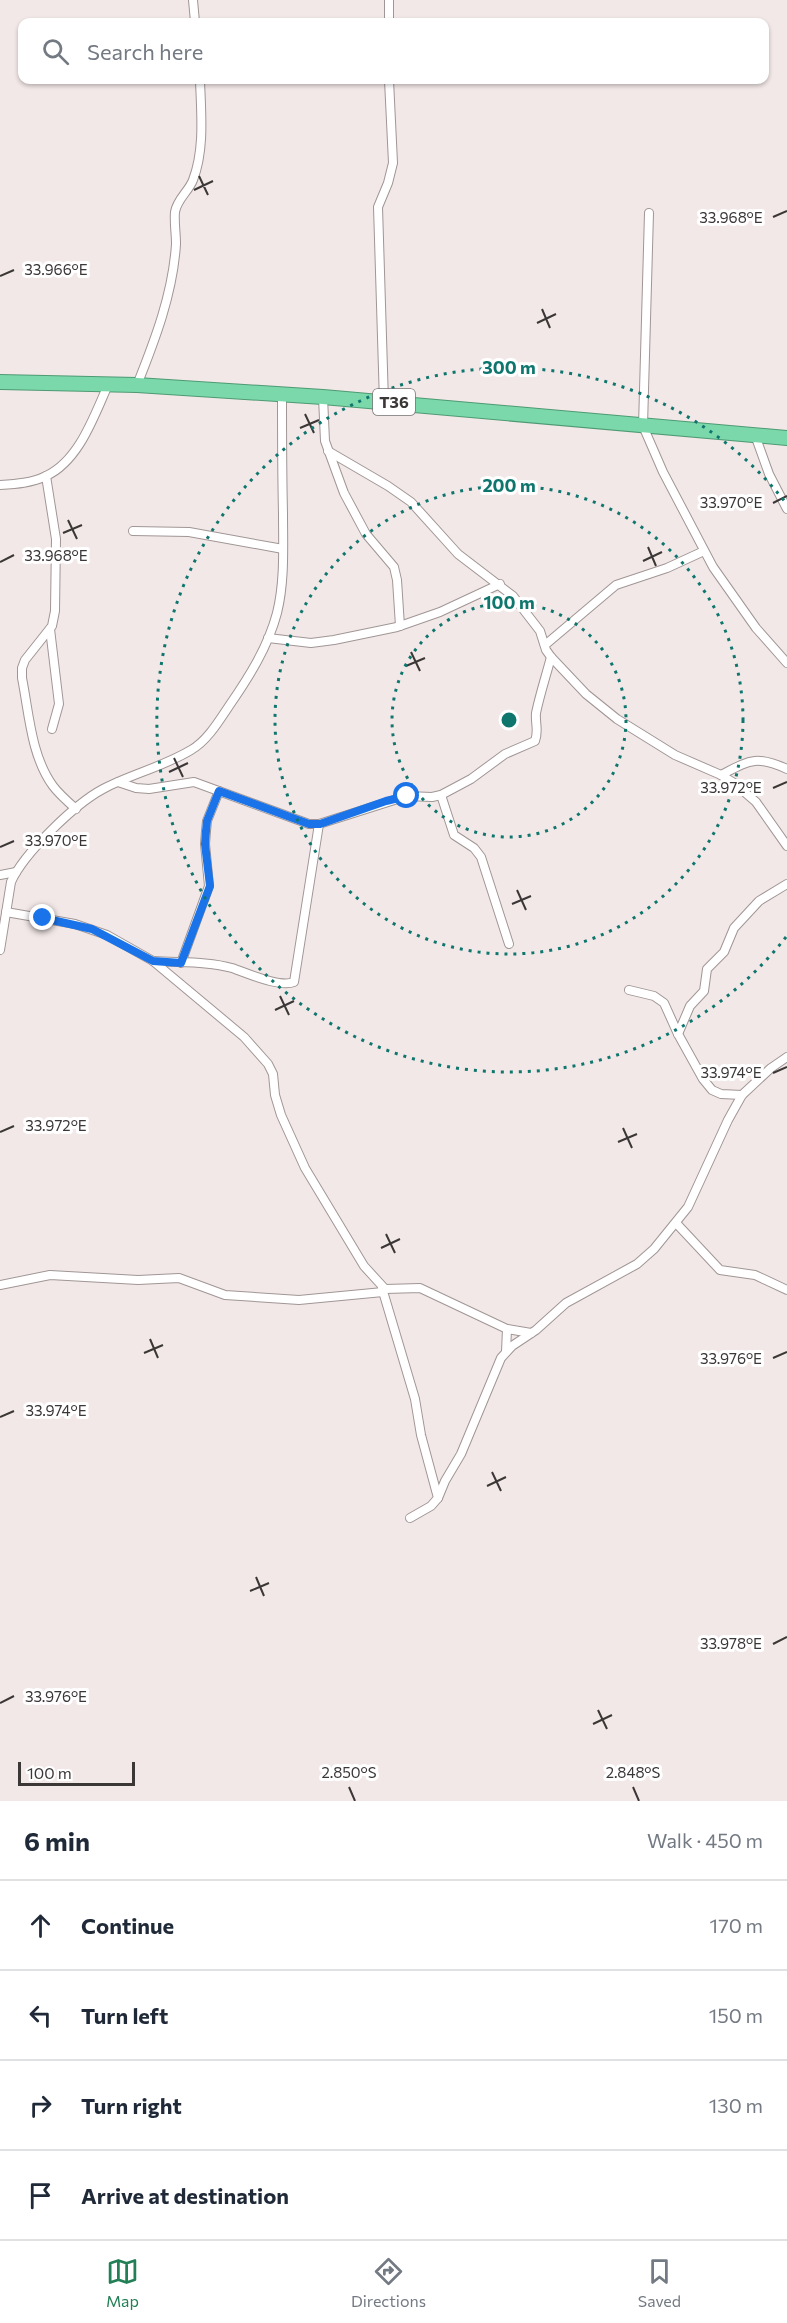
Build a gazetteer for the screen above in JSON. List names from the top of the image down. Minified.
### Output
{"streets":{"highway":["T36"]},"scale_bar":"100 m","page":{"search":"Search here","scale":"100 m","heading":["6 min","Walk · 450 m"],"list":[["Continue","170 m"],["Turn left","150 m"],["Turn right","130 m"],"Arrive at destination"],"nav":["Map","Directions","Saved"]},"coordinates":["33.968°E","33.966°E","33.970°E","33.972°E","33.974°E","33.976°E","33.978°E","2.850°S","2.848°S"],"rings":["300 m","200 m","100 m"]}
